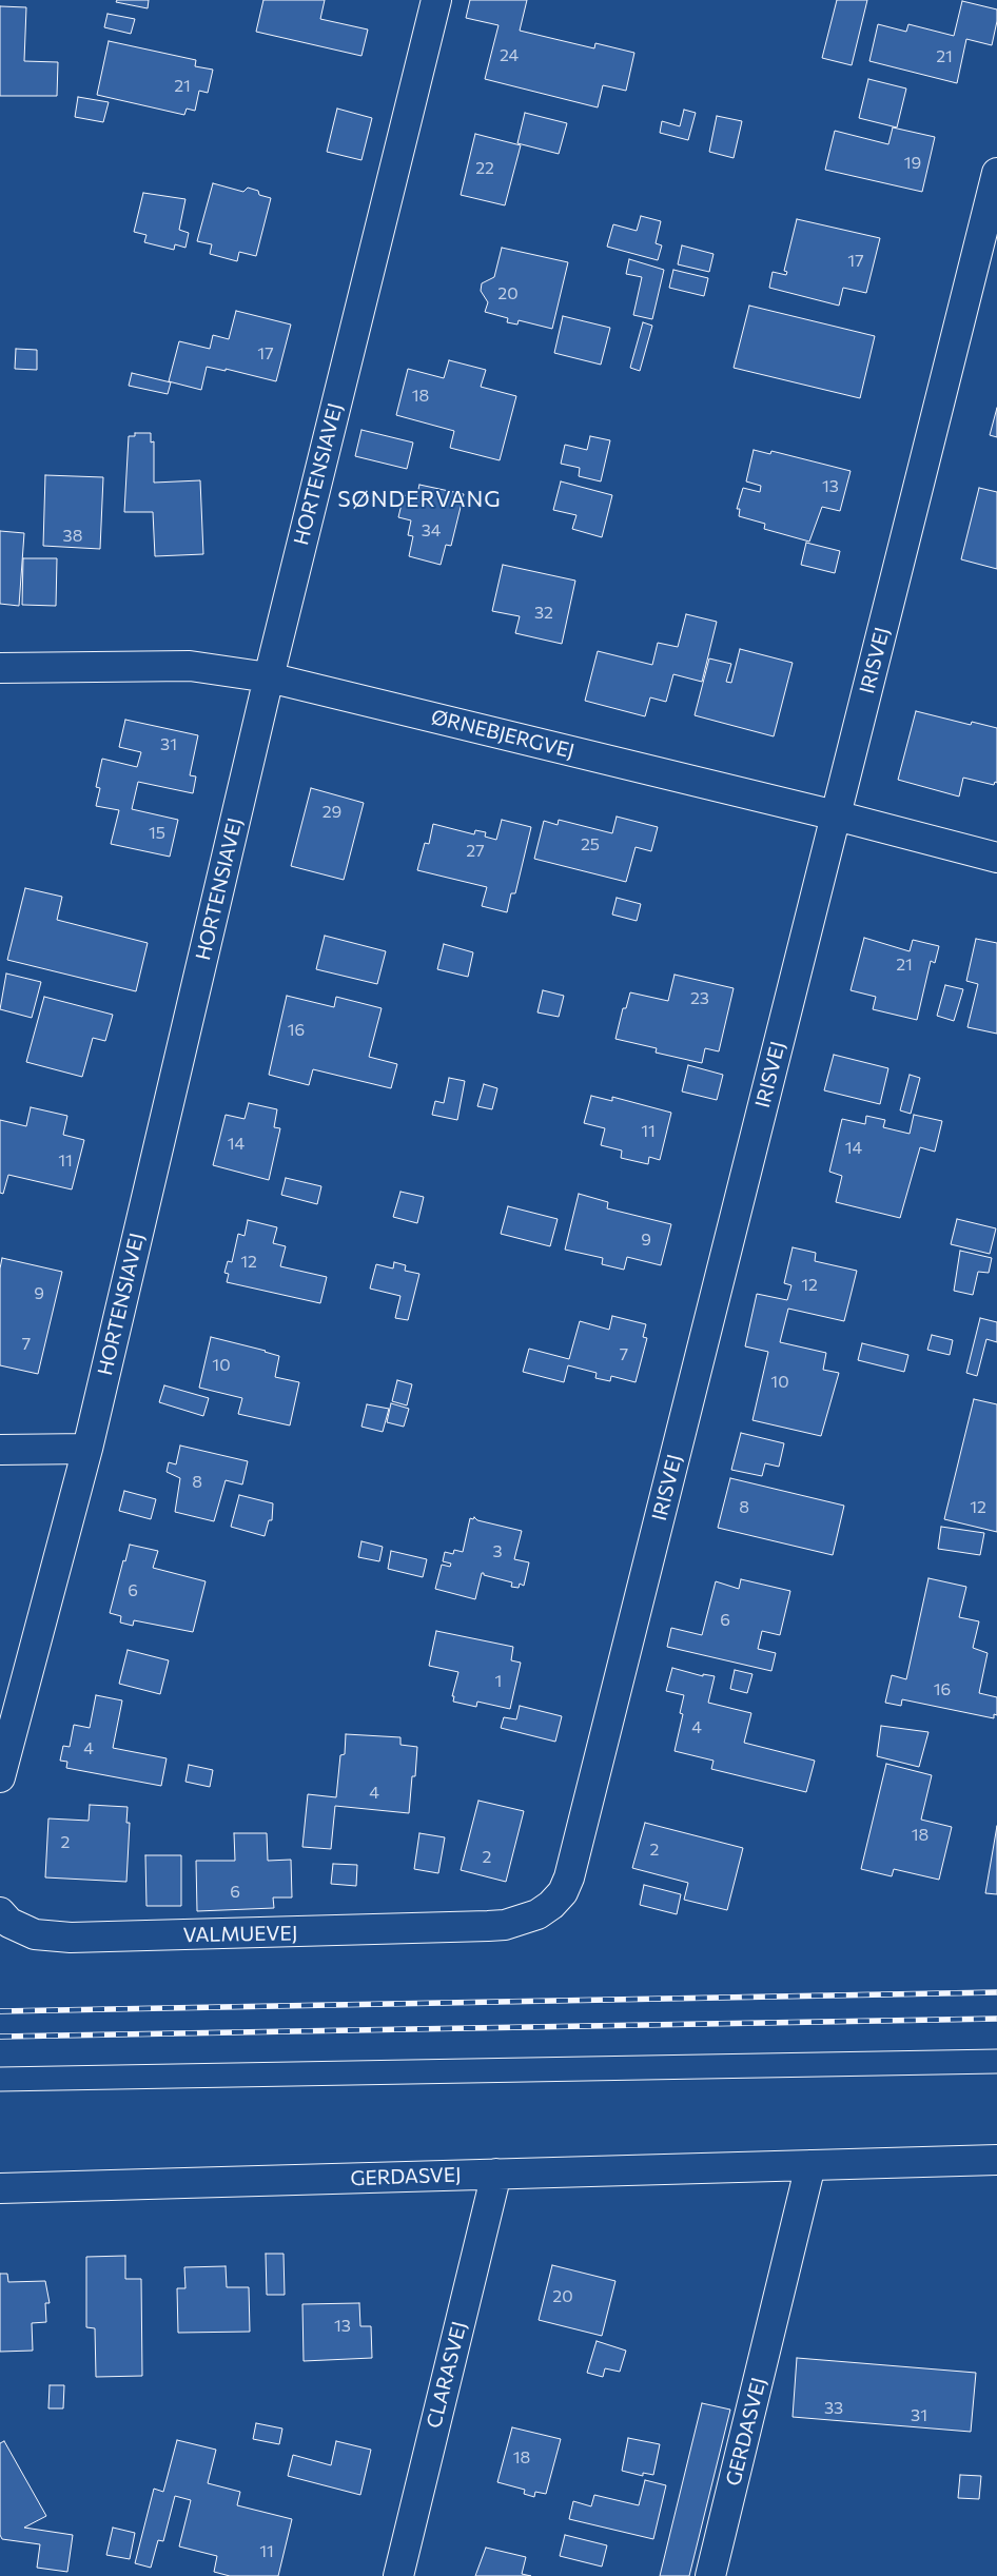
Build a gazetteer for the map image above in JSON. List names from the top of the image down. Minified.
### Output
{"streets":{"street":["HORTENSIAVEJ","IRISVEJ","ØRNEBJERGVEJ","VALMUEVEJ","GERDASVEJ","CLARASVEJ"]},"crossings":[["HORTENSIAVEJ","ØRNEBJERGVEJ"],["IRISVEJ","ØRNEBJERGVEJ"],["IRISVEJ","VALMUEVEJ"],["GERDASVEJ","CLARASVEJ"]],"districts":["SØNDERVANG"],"house_numbers":["24","21","21","19","22","17","20","17","18","13","34","38","32","31","29","15","25","27","21","23","16","11","14","14","11","9","12","12","9","7","7","10","10","8","8","12","3","6","6","1","16","4","4","4","18","2","2","2","6","20","13","33","31","18","11"]}
